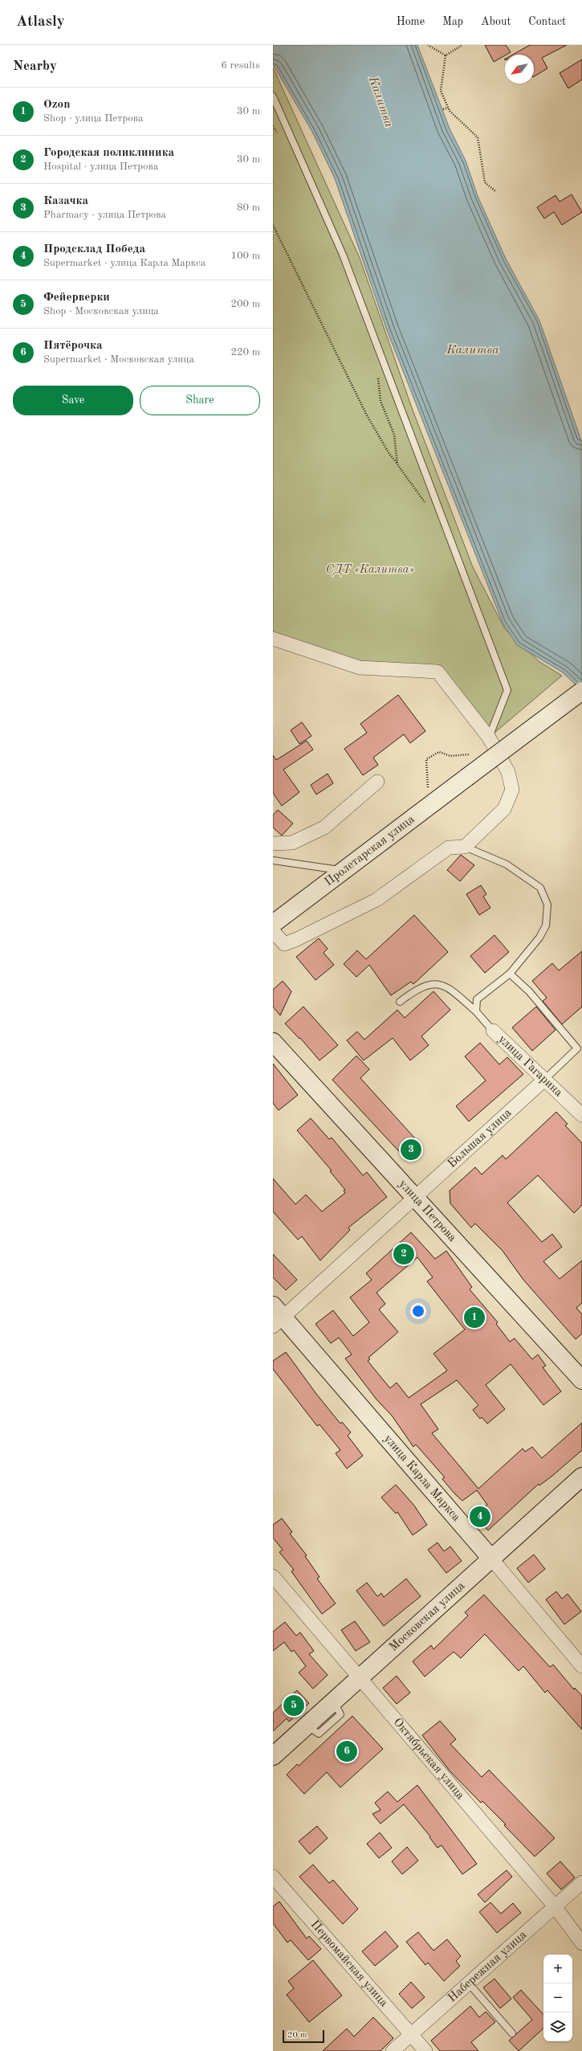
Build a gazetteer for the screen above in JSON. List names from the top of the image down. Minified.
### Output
{"streets":{"street":["Пролетарская улица","улица Гагарина","Большая улица","улица Петрова","улица Карла Маркса","Московская улица","Октябрьская улица","Первомайская улица","Набережная улица"]},"crossings":[["улица Гагарина","Большая улица"],["Большая улица","улица Петрова"],["Большая улица","улица Карла Маркса"],["улица Карла Маркса","Московская улица"],["Московская улица","Октябрьская улица"],["Октябрьская улица","Набережная улица"],["Первомайская улица","Набережная улица"]],"water":["Калитва"],"parks":["СДТ «Калитва»"],"scale_bar":"20 m","north":"bottom left","page":{"header":"Atlasly","nav":["Home","Map","About","Contact"],"heading":["Nearby","6 results"],"list":[{"mark":"1","name":"Ozon","note":"Shop · улица Петрова","value":"30 m"},{"mark":"2","name":"Городская поликлиника","note":"Hospital · улица Петрова","value":"30 m"},{"mark":"3","name":"Казачка","note":"Pharmacy · улица Петрова","value":"80 m"},{"mark":"4","name":"Продсклад Победа","note":"Supermarket · улица Карла Маркса","value":"100 m"},{"mark":"5","name":"Фейерверки","note":"Shop · Московская улица","value":"200 m"},{"mark":"6","name":"Пятёрочка","note":"Supermarket · Московская улица","value":"220 m"}],"buttons":["Save","Share"],"pins":["3","2","1","4","5","6"],"map_buttons":["+","−"],"scale":"20 m"}}
